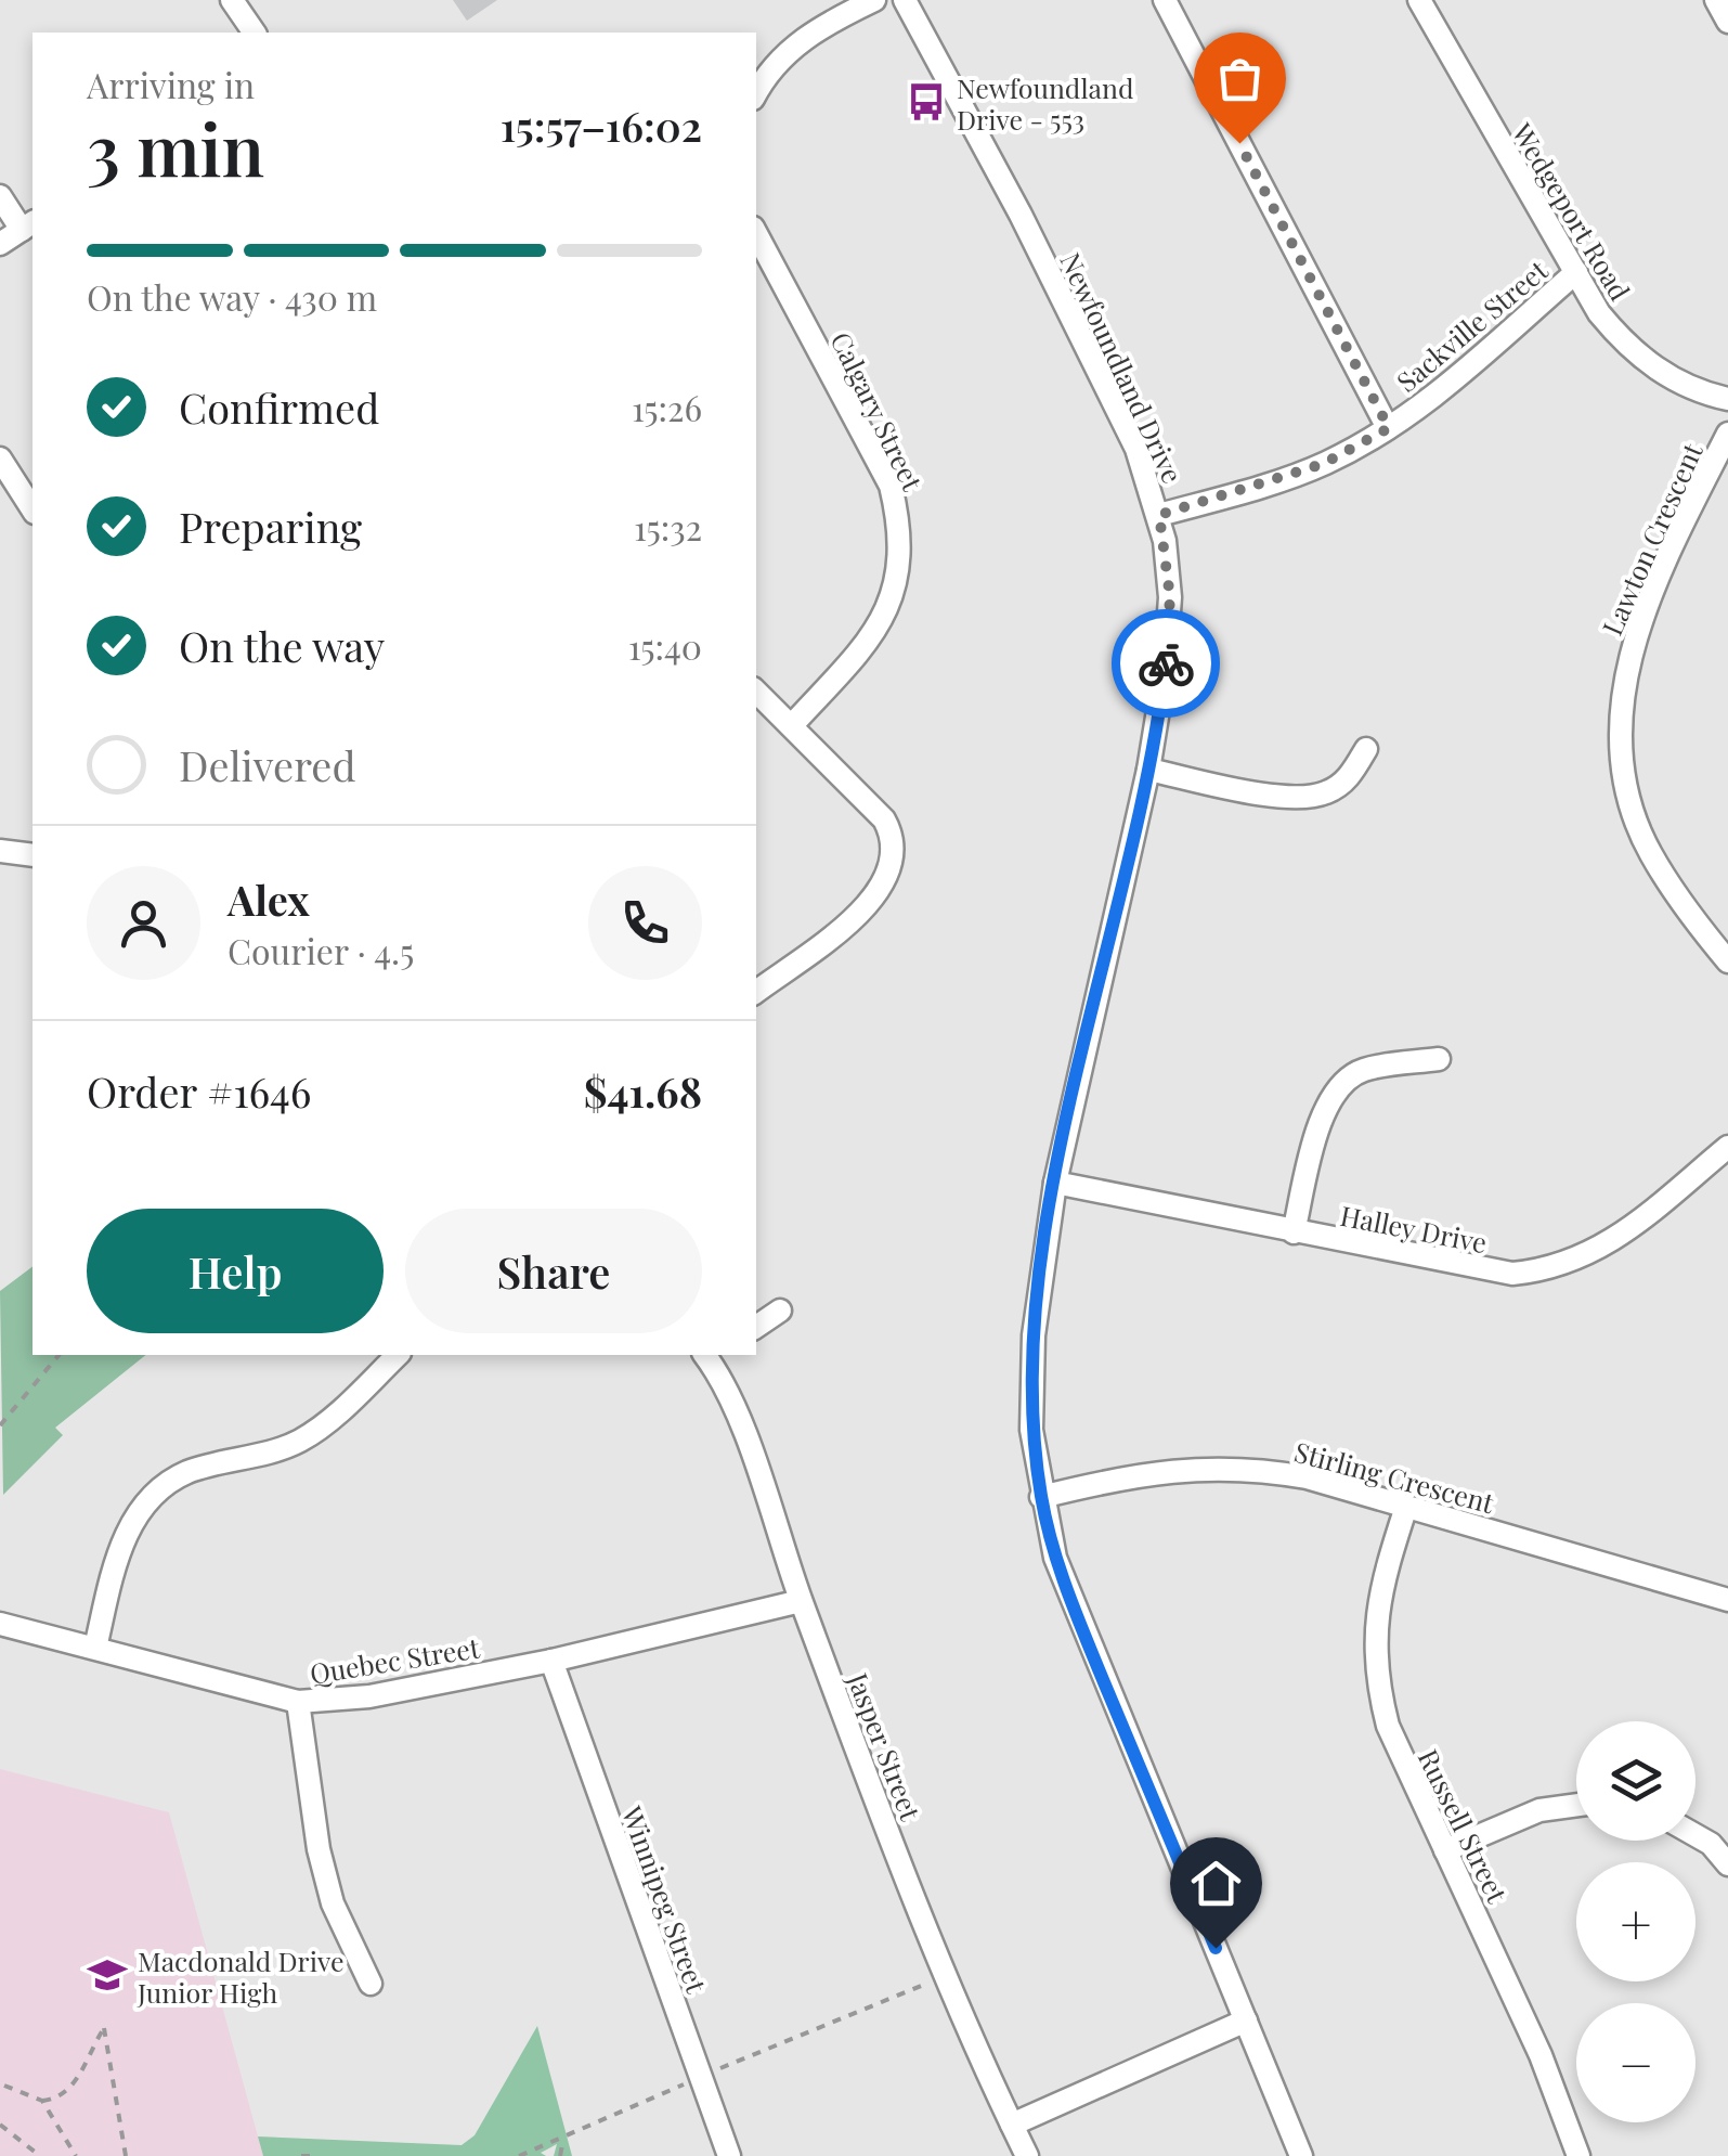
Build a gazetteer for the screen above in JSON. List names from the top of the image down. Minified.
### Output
{"streets":{"street":["Wedgeport Road","Sackville Street","Newfoundland Drive","Calgary Street","Lawton Crescent","Halley Drive","Stirling Crescent","Quebec Street","Jasper Street","Russell Street","Winnipeg Street"]},"crossings":[["Wedgeport Road","Sackville Street"],["Sackville Street","Newfoundland Drive"],["Newfoundland Drive","Halley Drive"],["Newfoundland Drive","Stirling Crescent"],["Stirling Crescent","Russell Street"],["Quebec Street","Jasper Street"],["Quebec Street","Winnipeg Street"]],"places":{"bus stop":["Newfoundland Drive - 553"],"school or university":["Macdonald Drive Junior High"]},"page":{"heading":["3 min","Arriving in","15:57–16:02"],"panel":["Alex","Courier · 4.5","Order #1646","$41.68"],"bar":"On the way · 430 m","list":[["Confirmed","15:26"],["Preparing","15:32"],["On the way","15:40"],"Delivered"],"buttons":["Help","Share"],"map_buttons":["+","−"]}}
